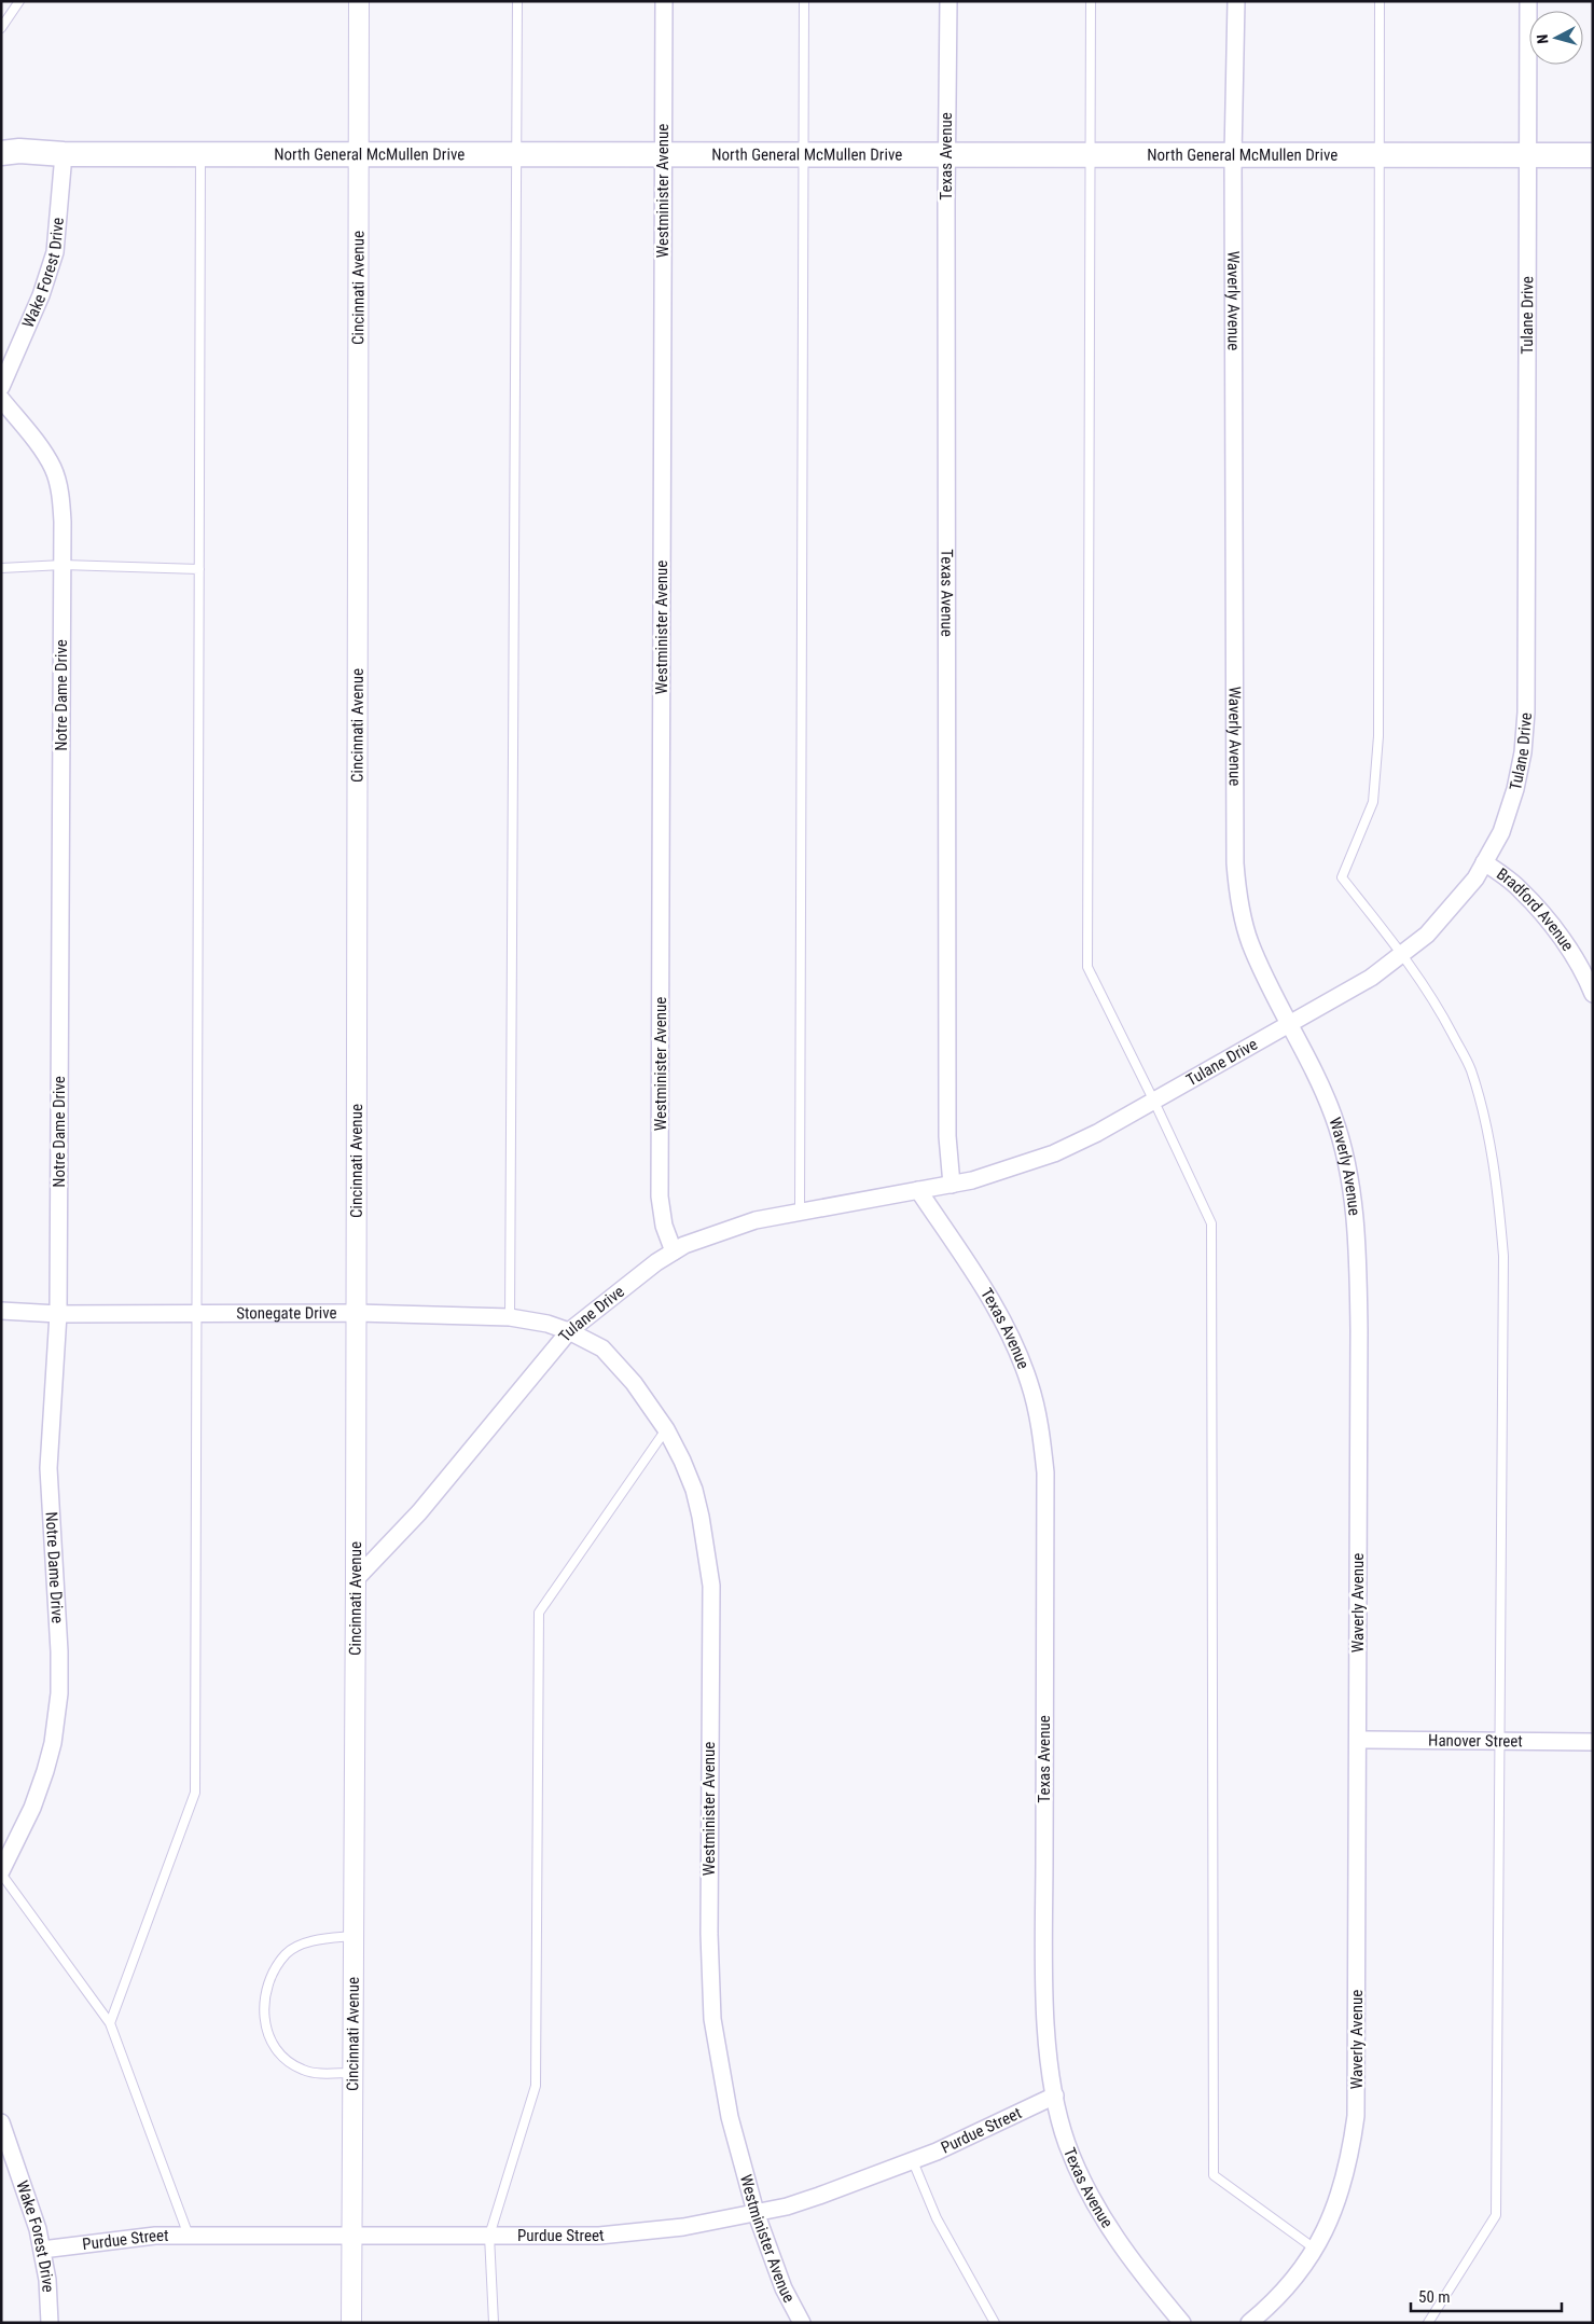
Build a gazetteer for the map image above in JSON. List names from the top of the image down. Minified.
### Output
{"streets":{"main road":["North General McMullen Drive"],"street":["Texas Avenue","Westminister Avenue","Wake Forest Drive","Cincinnati Avenue","Waverly Avenue","Tulane Drive","Notre Dame Drive","Bradford Avenue","Stonegate Drive","Hanover Street","Purdue Street"]},"crossings":[["North General McMullen Drive","Texas Avenue"],["North General McMullen Drive","Westminister Avenue"],["North General McMullen Drive","Wake Forest Drive"],["North General McMullen Drive","Cincinnati Avenue"],["North General McMullen Drive","Waverly Avenue"],["North General McMullen Drive","Tulane Drive"],["Texas Avenue","Tulane Drive"],["Texas Avenue","Purdue Street"],["Westminister Avenue","Tulane Drive"],["Westminister Avenue","Stonegate Drive"],["Westminister Avenue","Purdue Street"],["Wake Forest Drive","Purdue Street"],["Cincinnati Avenue","Tulane Drive"],["Cincinnati Avenue","Stonegate Drive"],["Cincinnati Avenue","Purdue Street"],["Waverly Avenue","Tulane Drive"],["Waverly Avenue","Hanover Street"],["Tulane Drive","Bradford Avenue"],["Tulane Drive","Stonegate Drive"],["Notre Dame Drive","Stonegate Drive"]],"scale_bar":"50 m","north":"left"}
